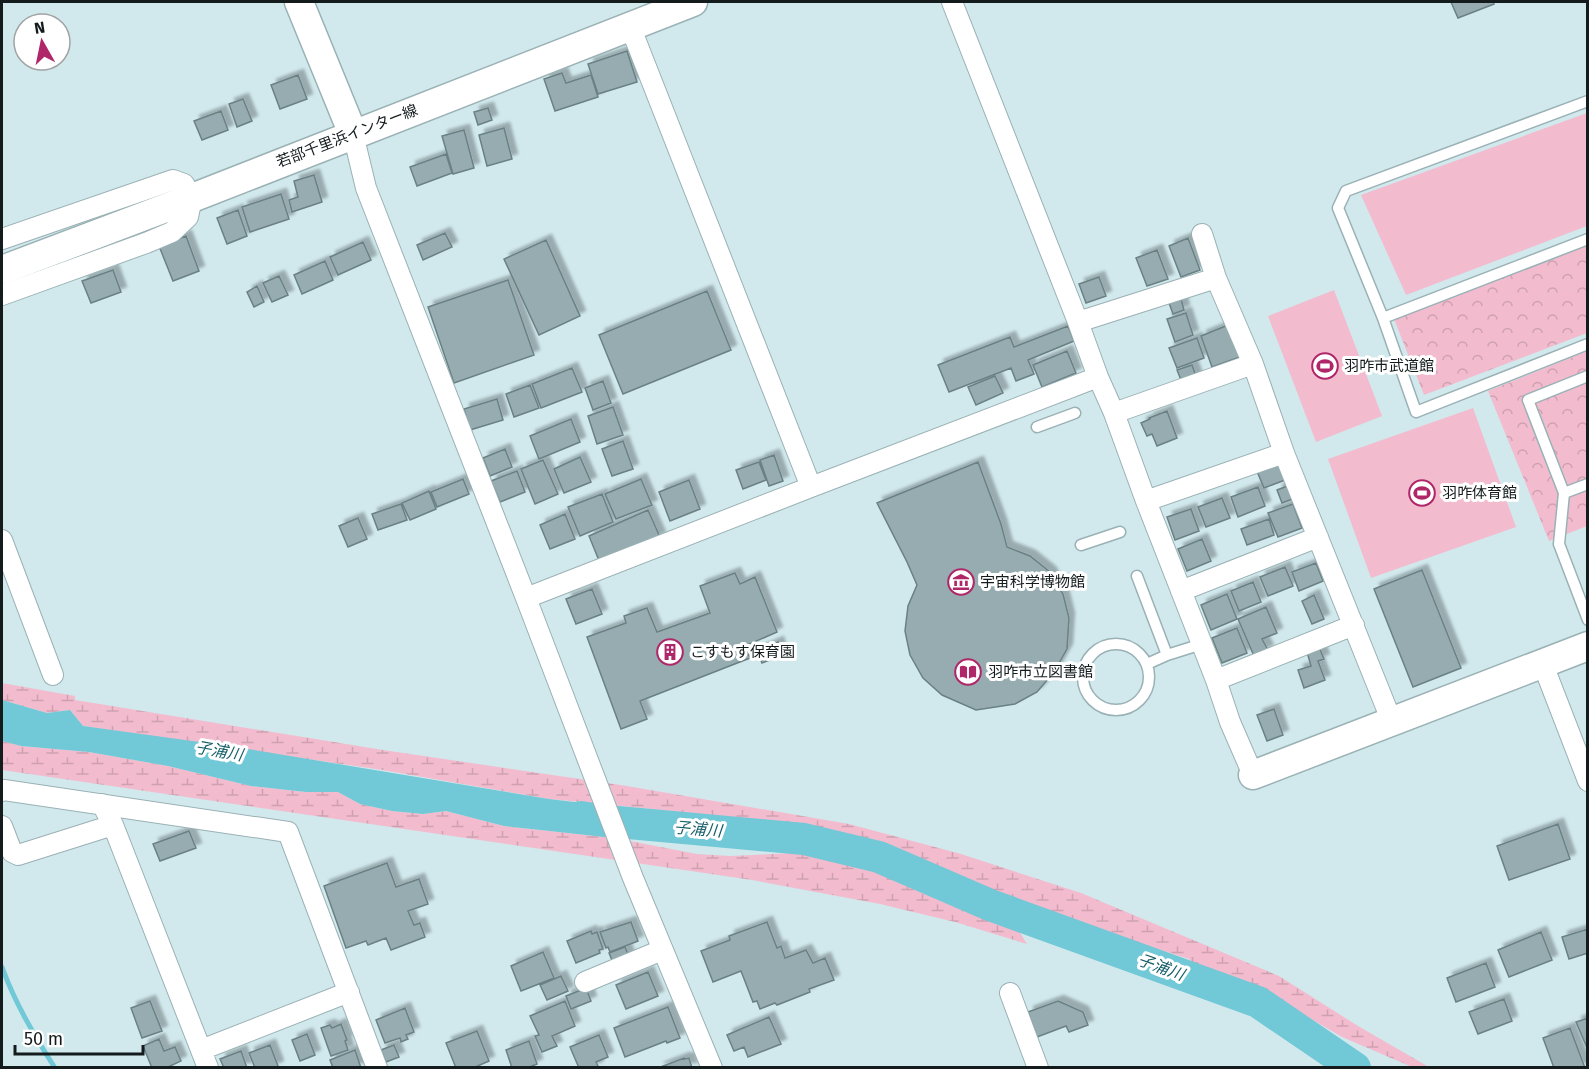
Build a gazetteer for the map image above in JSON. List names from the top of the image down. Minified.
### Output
{"streets":{"main road":["若部千里浜インター線"]},"water":["子浦川"],"places":{"sports":["羽咋市武道館","羽咋体育館"],"museum":["宇宙科学博物館"],"building":["こすもす保育園"],"library":["羽咋市立図書館"]},"scale_bar":"50 m","north":"top"}
